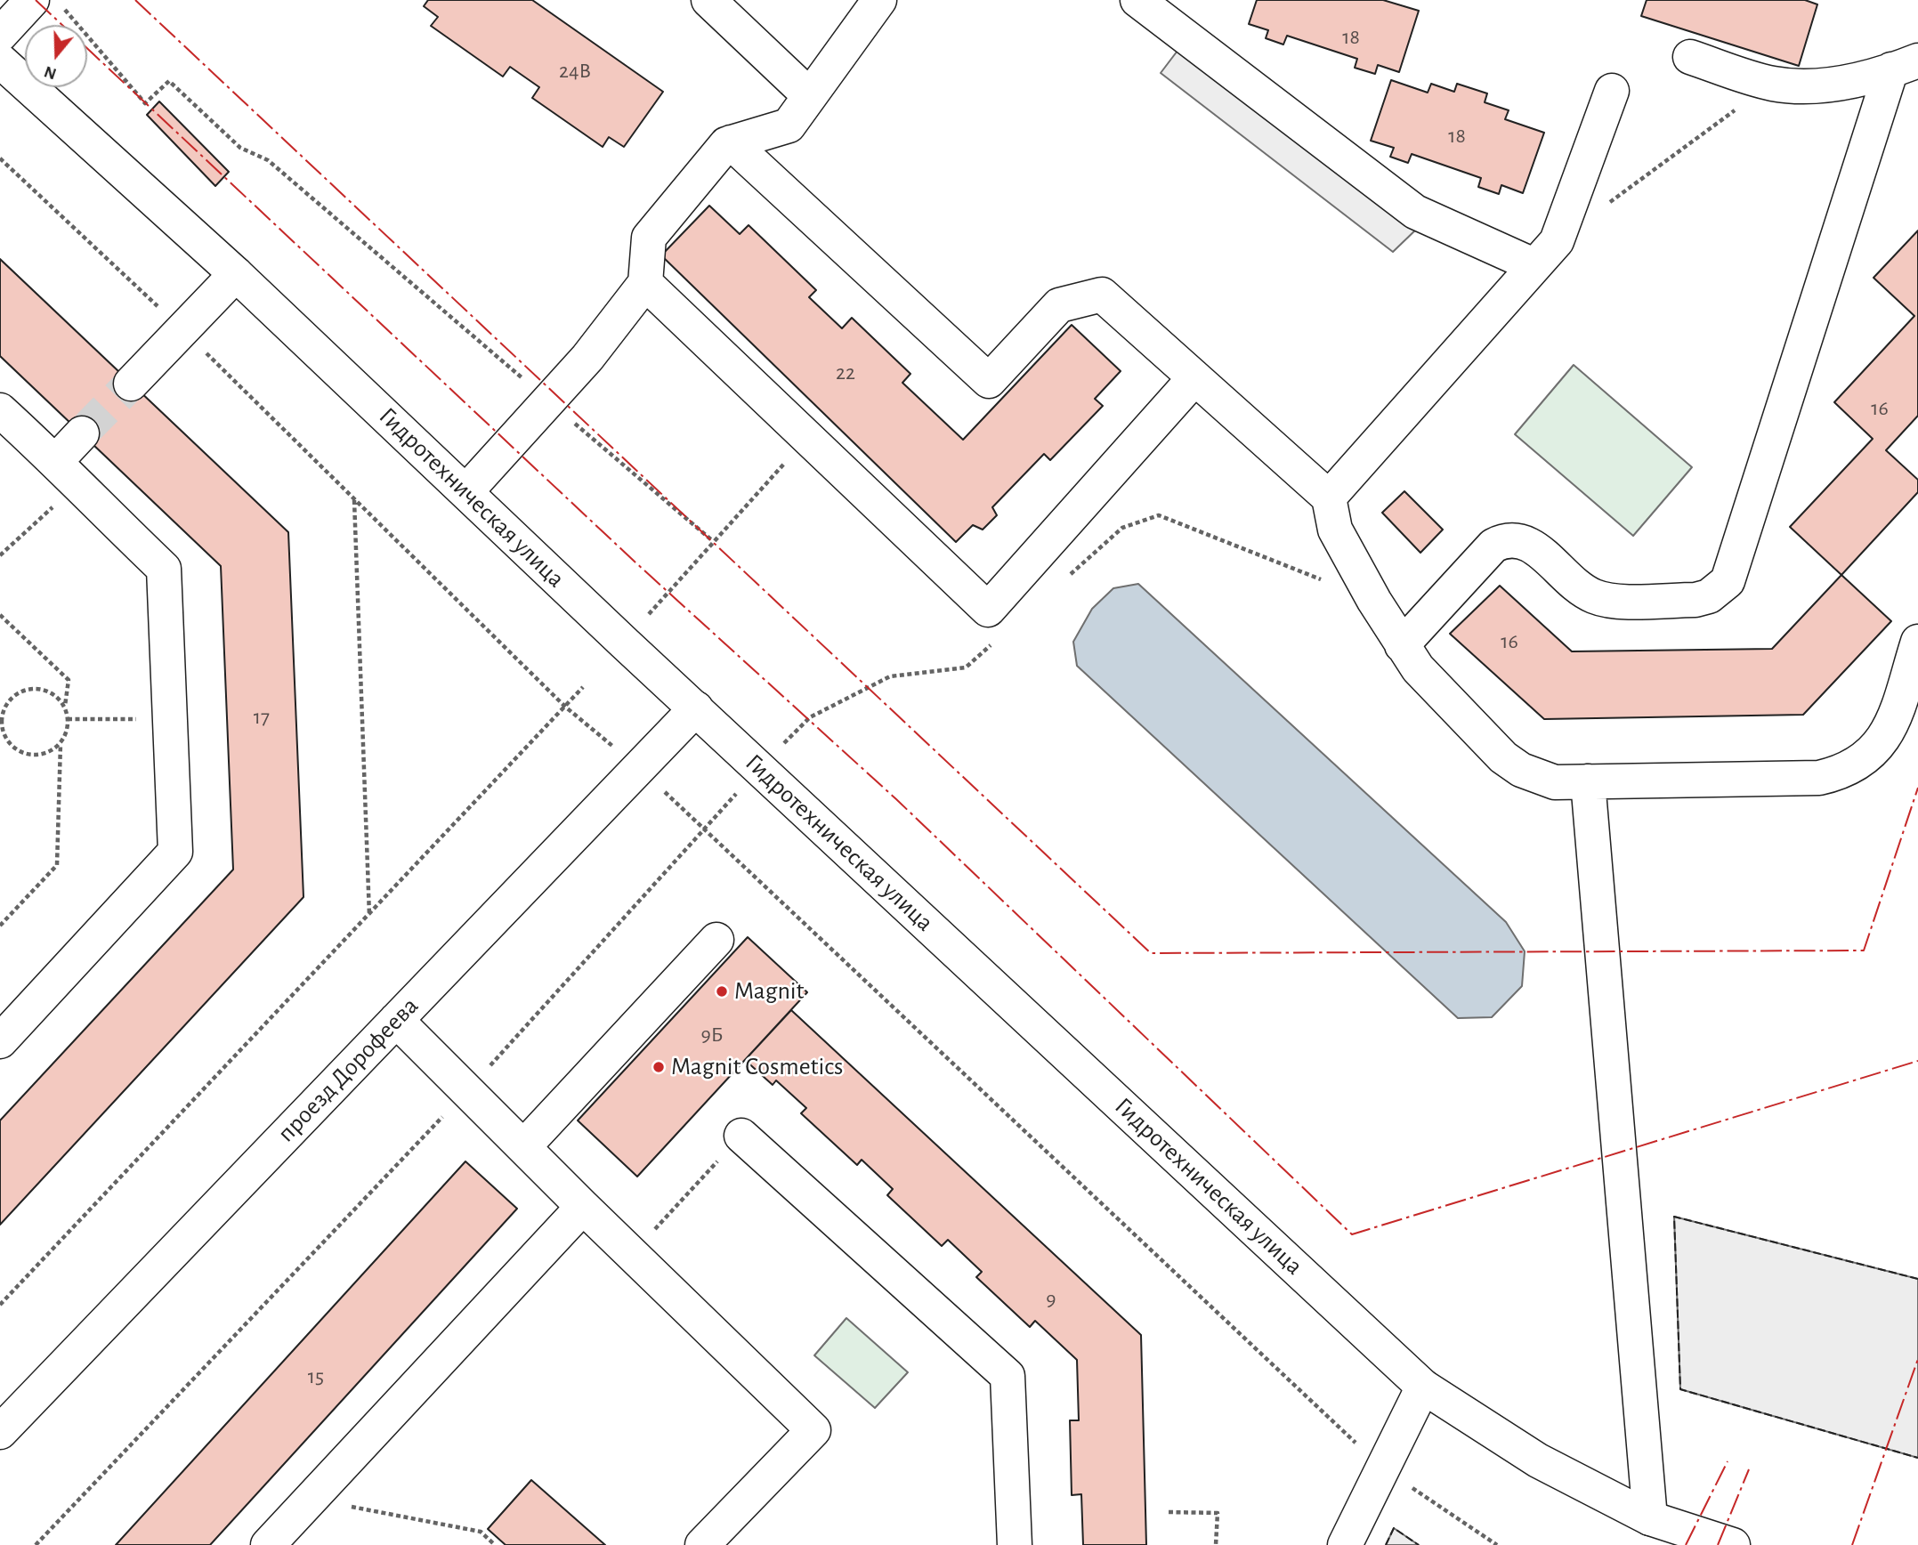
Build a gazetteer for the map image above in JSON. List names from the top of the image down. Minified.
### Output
{"streets":{"main road":["Гидротехническая улица","проезд Дорофеева"]},"crossings":[["Гидротехническая улица","проезд Дорофеева"]],"places":["Magnit","Magnit Cosmetics"],"house_numbers":["18","24В","18","22","16","16","17","9Б","9","15"],"north":"bottom"}
